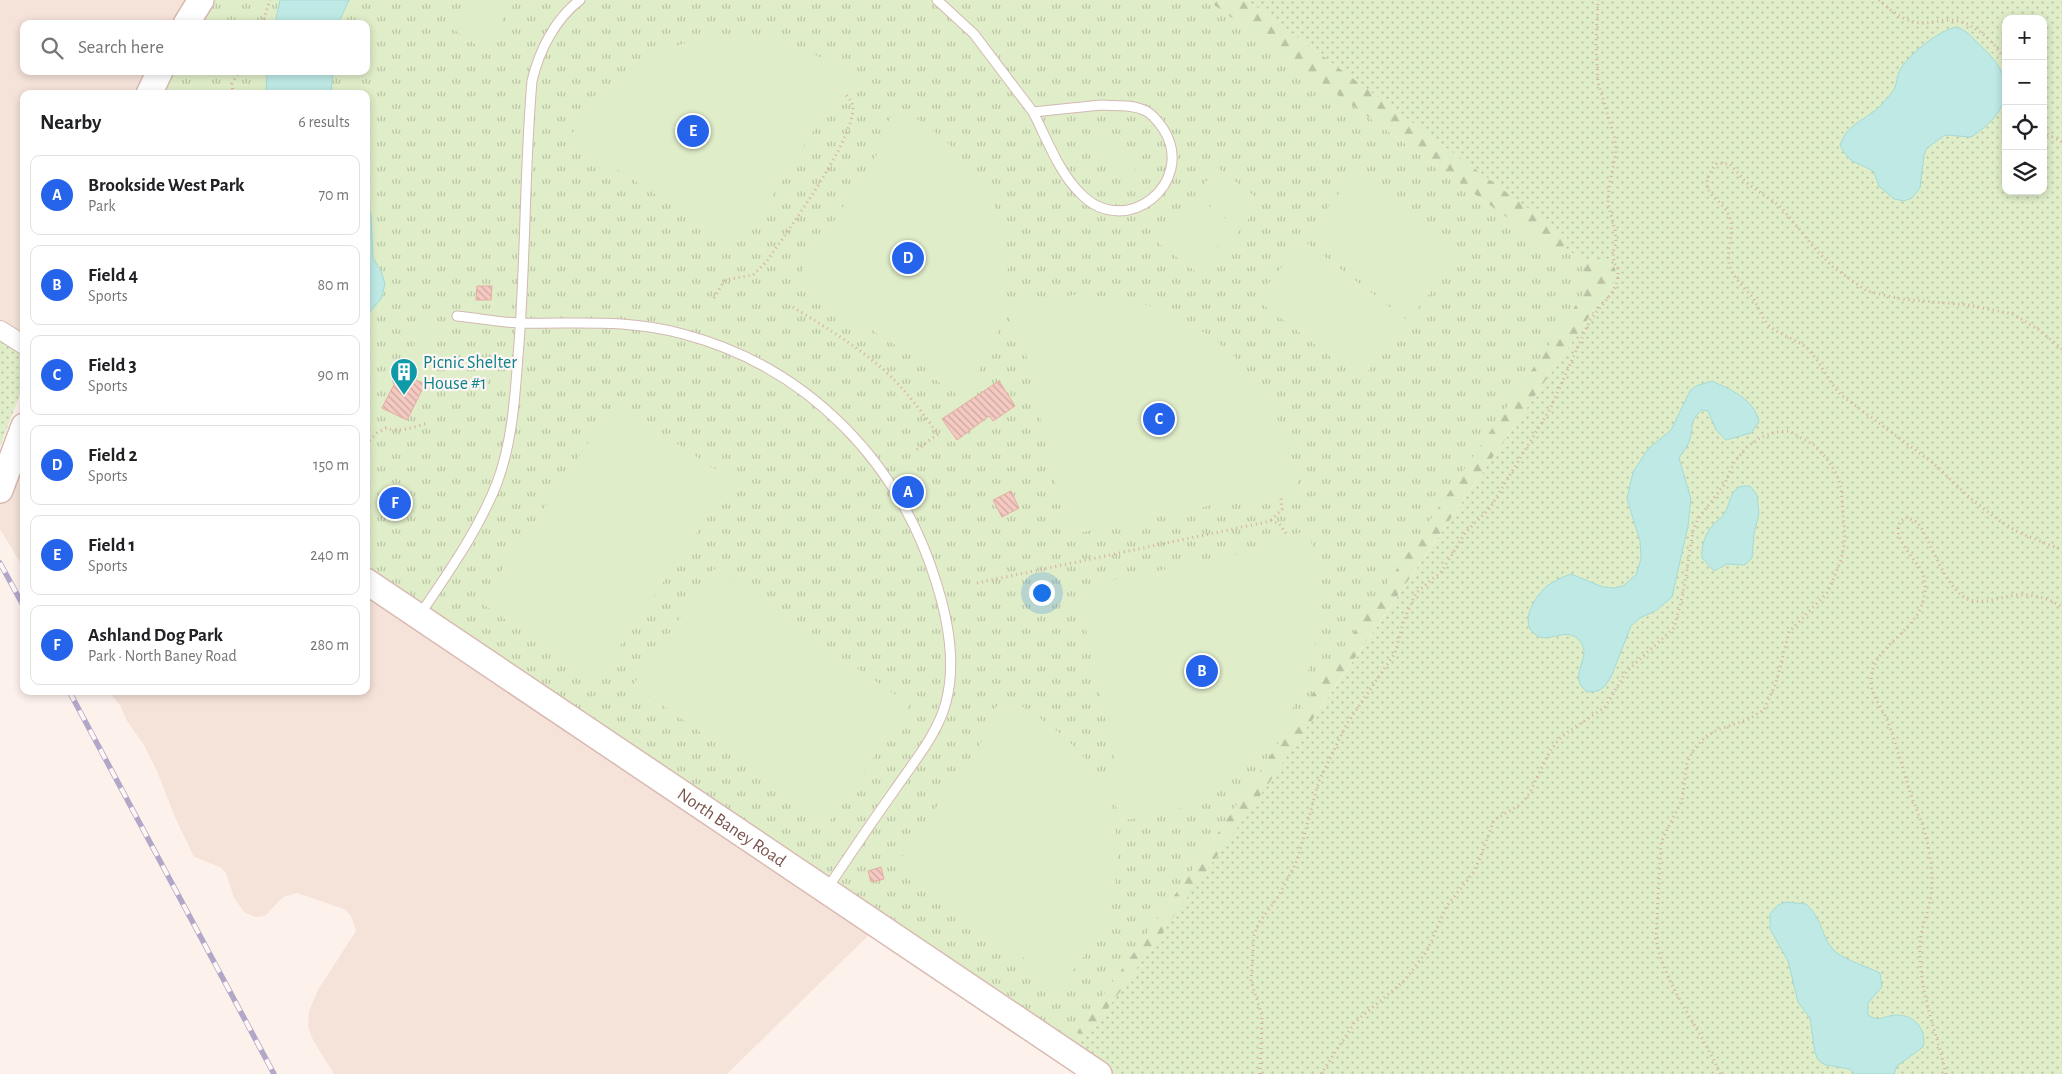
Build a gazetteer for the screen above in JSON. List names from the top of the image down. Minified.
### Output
{"streets":{"street":["North Baney Road"]},"places":{"building":["Picnic Shelter House #1"]},"page":{"map_buttons":["+","−"],"search":"Search here","heading":["Nearby","6 results"],"pins":["E","D","C","A","F","B"],"list":[{"mark":"A","name":"Brookside West Park","note":"Park","value":"70 m"},{"mark":"B","name":"Field 4","note":"Sports","value":"80 m"},{"mark":"C","name":"Field 3","note":"Sports","value":"90 m"},{"mark":"D","name":"Field 2","note":"Sports","value":"150 m"},{"mark":"E","name":"Field 1","note":"Sports","value":"240 m"},{"mark":"F","name":"Ashland Dog Park","note":"Park · North Baney Road","value":"280 m"}]}}
